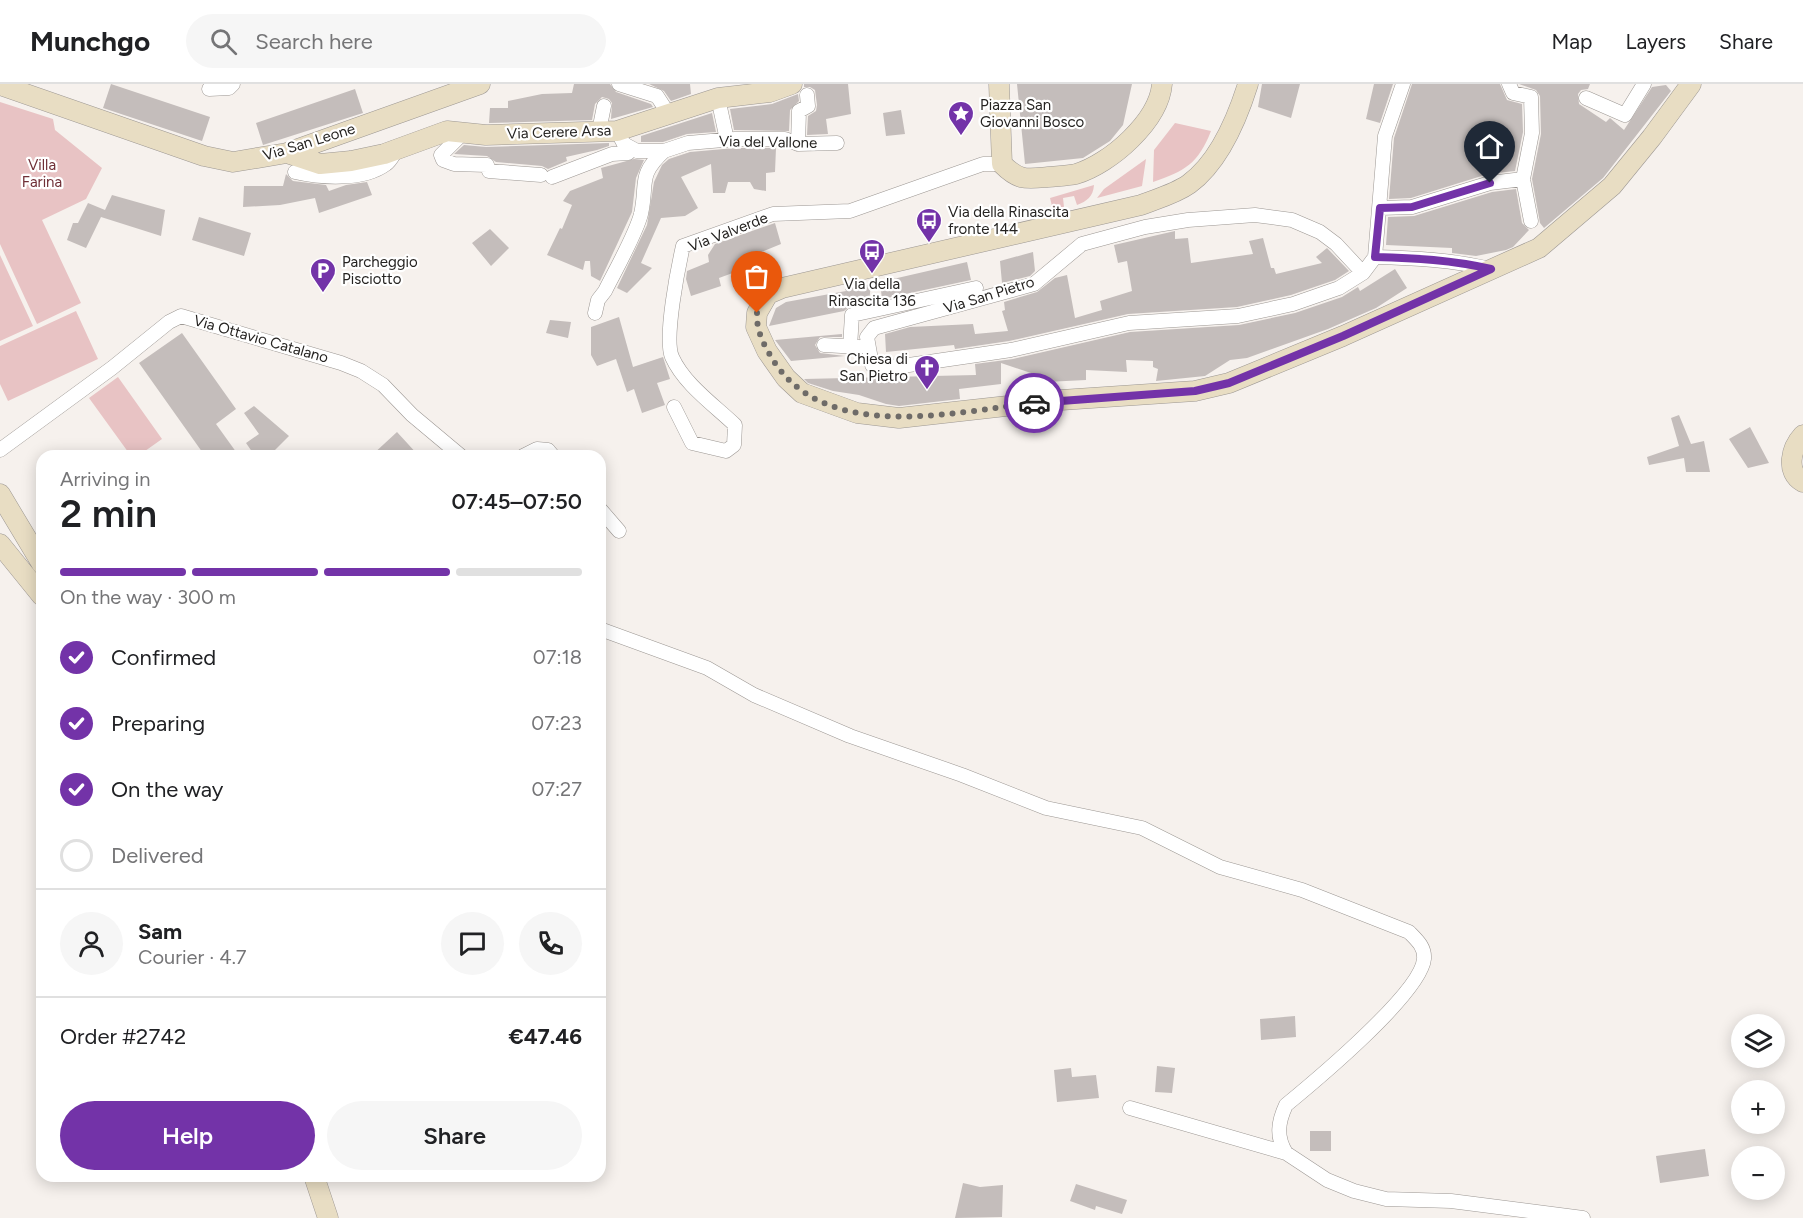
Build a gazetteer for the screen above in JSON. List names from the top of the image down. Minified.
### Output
{"streets":{"street":["Via Cerere Arsa","Via San Leone","Via del Vallone","Via Valverde","Via San Pietro","Via Ottavio Catalano"]},"crossings":[["Via Cerere Arsa","Via San Leone"]],"parks":["Villa Farina"],"places":{"place":["Piazza San Giovanni Bosco"],"bus stop":["Via della Rinascita fronte 144","Via della Rinascita 136"],"parking":["Parcheggio Pisciotto"],"church":["Chiesa di San Pietro"]},"page":{"header":"Munchgo","search":"Search here","nav":["Map","Layers","Share"],"heading":["2 min","Arriving in","07:45–07:50"],"panel":["Sam","Courier · 4.7","Order #2742","€47.46"],"bar":"On the way · 300 m","list":[["Confirmed","07:18"],["Preparing","07:23"],["On the way","07:27"],"Delivered"],"map_buttons":["+","−"],"buttons":["Help","Share"]}}
